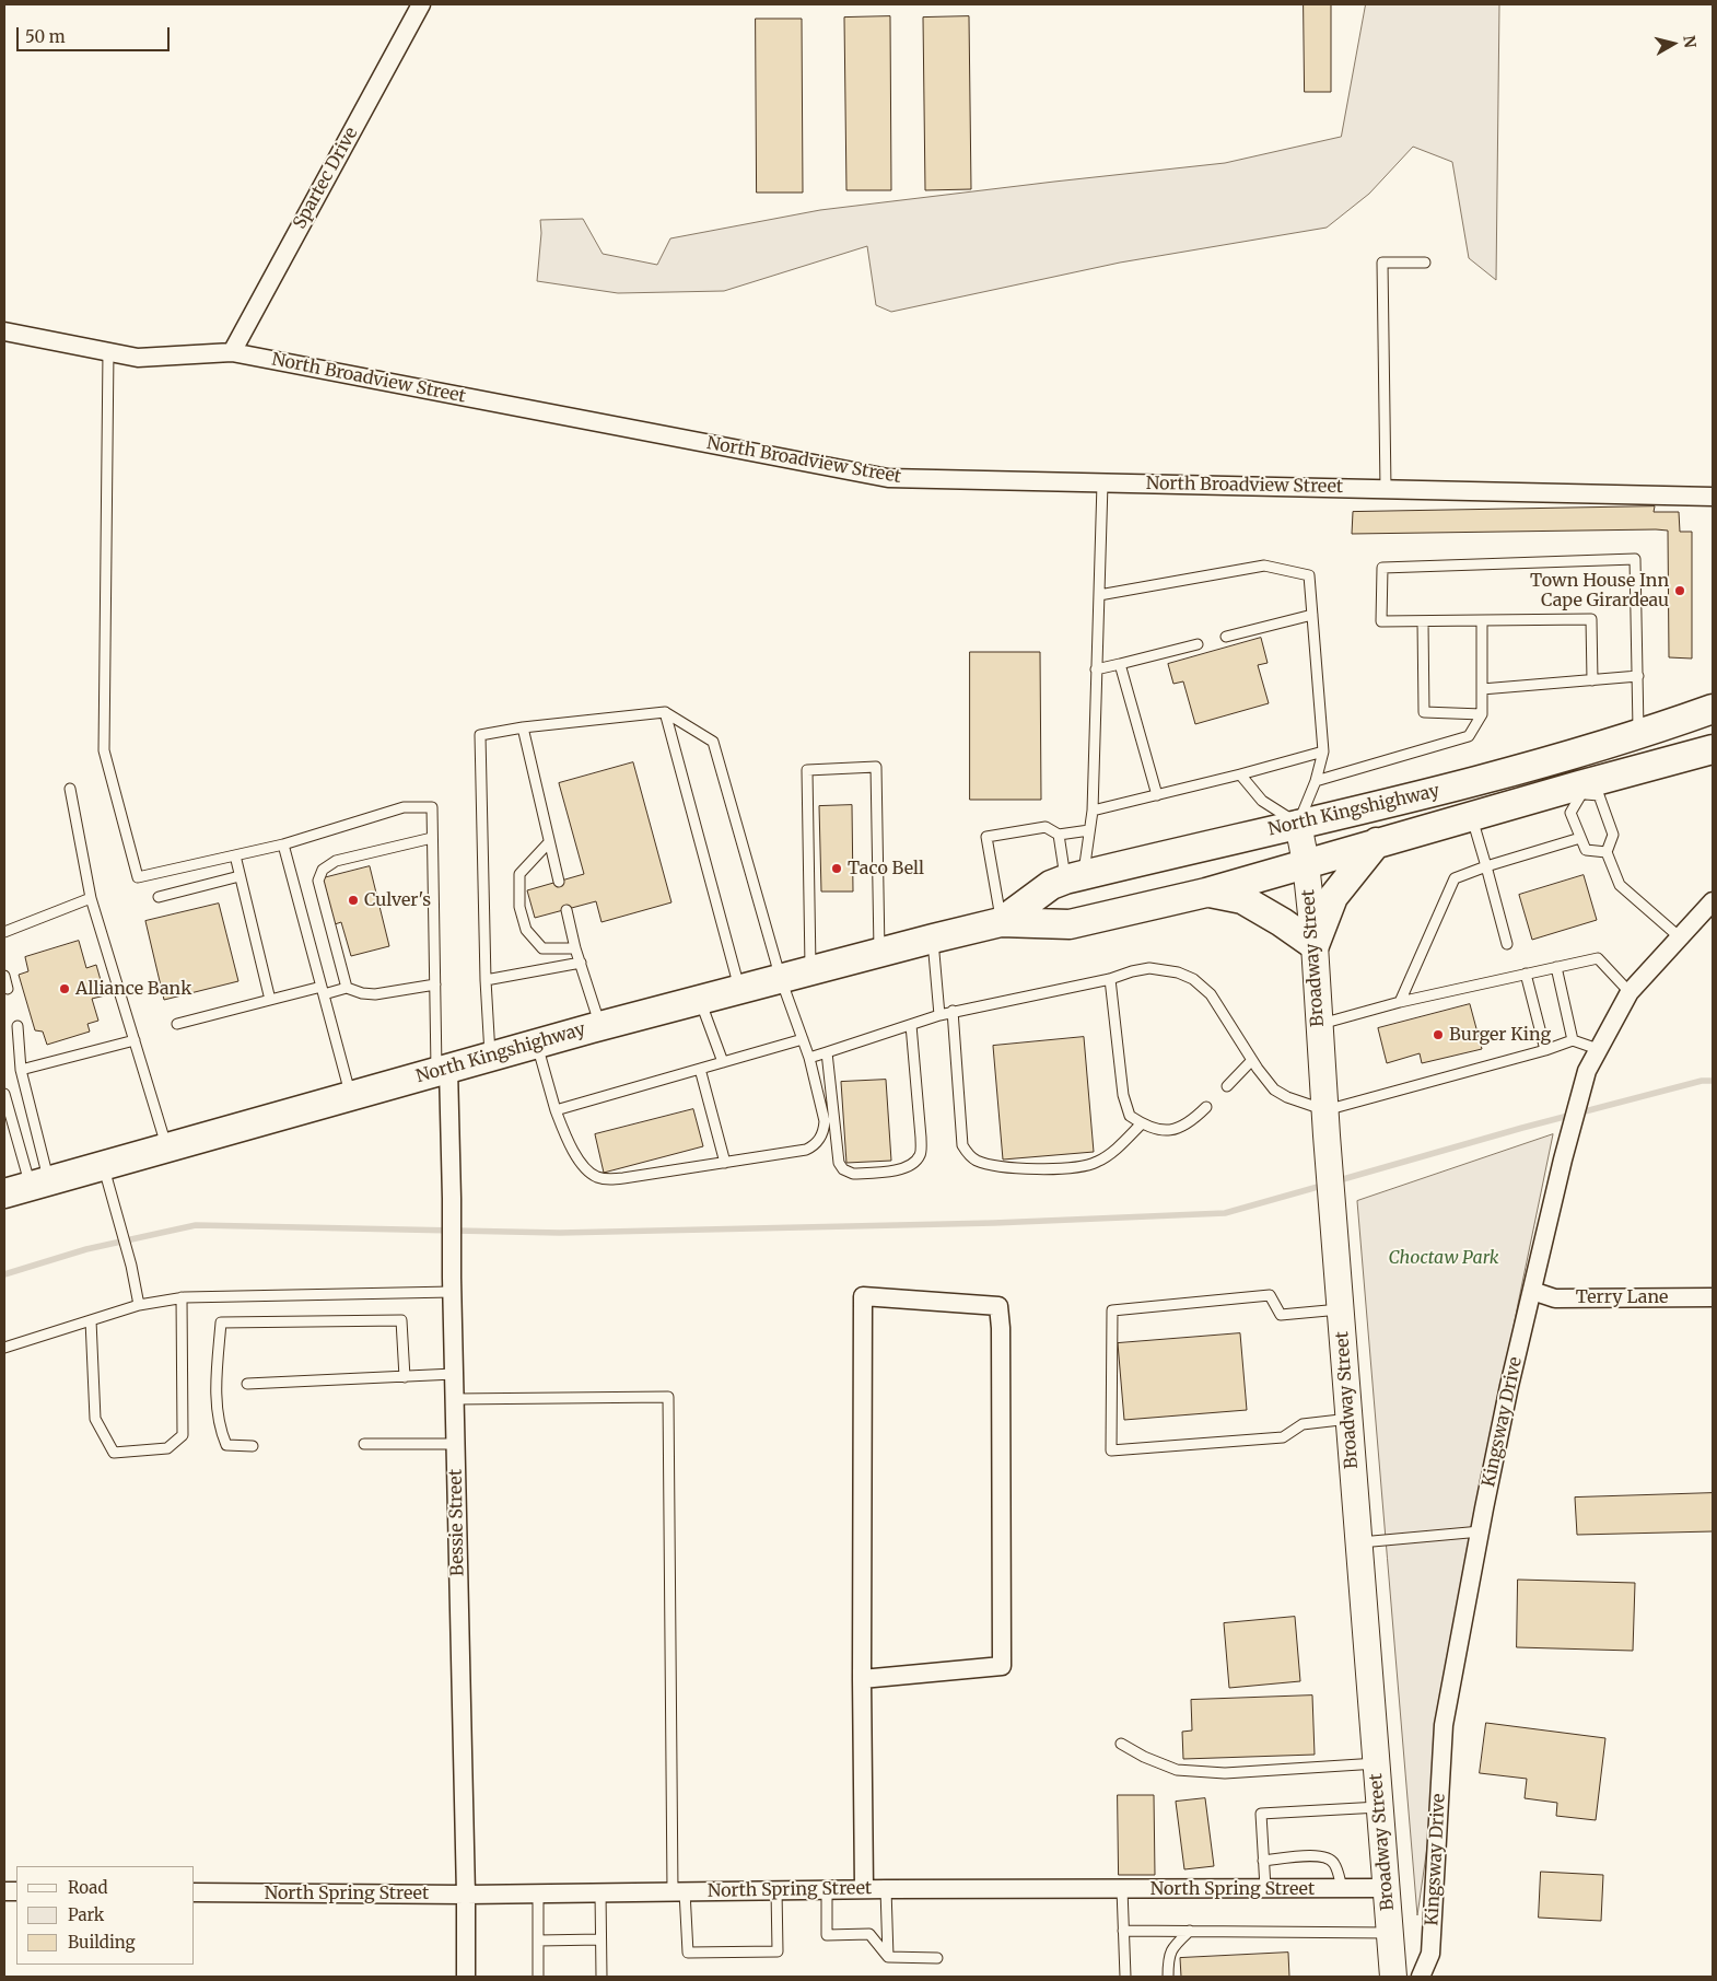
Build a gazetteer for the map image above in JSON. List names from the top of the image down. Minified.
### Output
{"streets":{"main road":["North Kingshighway","Broadway Street"],"street":["Spartec Drive","North Broadview Street","Terry Lane","Kingsway Drive","Bessie Street","North Spring Street"]},"crossings":[["Spartec Drive","North Broadview Street"],["North Kingshighway","Broadway Street"],["North Kingshighway","Bessie Street"],["Broadway Street","North Spring Street"],["Terry Lane","Kingsway Drive"],["Bessie Street","North Spring Street"]],"parks":["Choctaw Park"],"places":["Town House Inn Cape Girardeau","Taco Bell","Culver's","Alliance Bank","Burger King"],"legend":["Road","Park","Building"],"scale_bar":"50 m","north":"right"}
